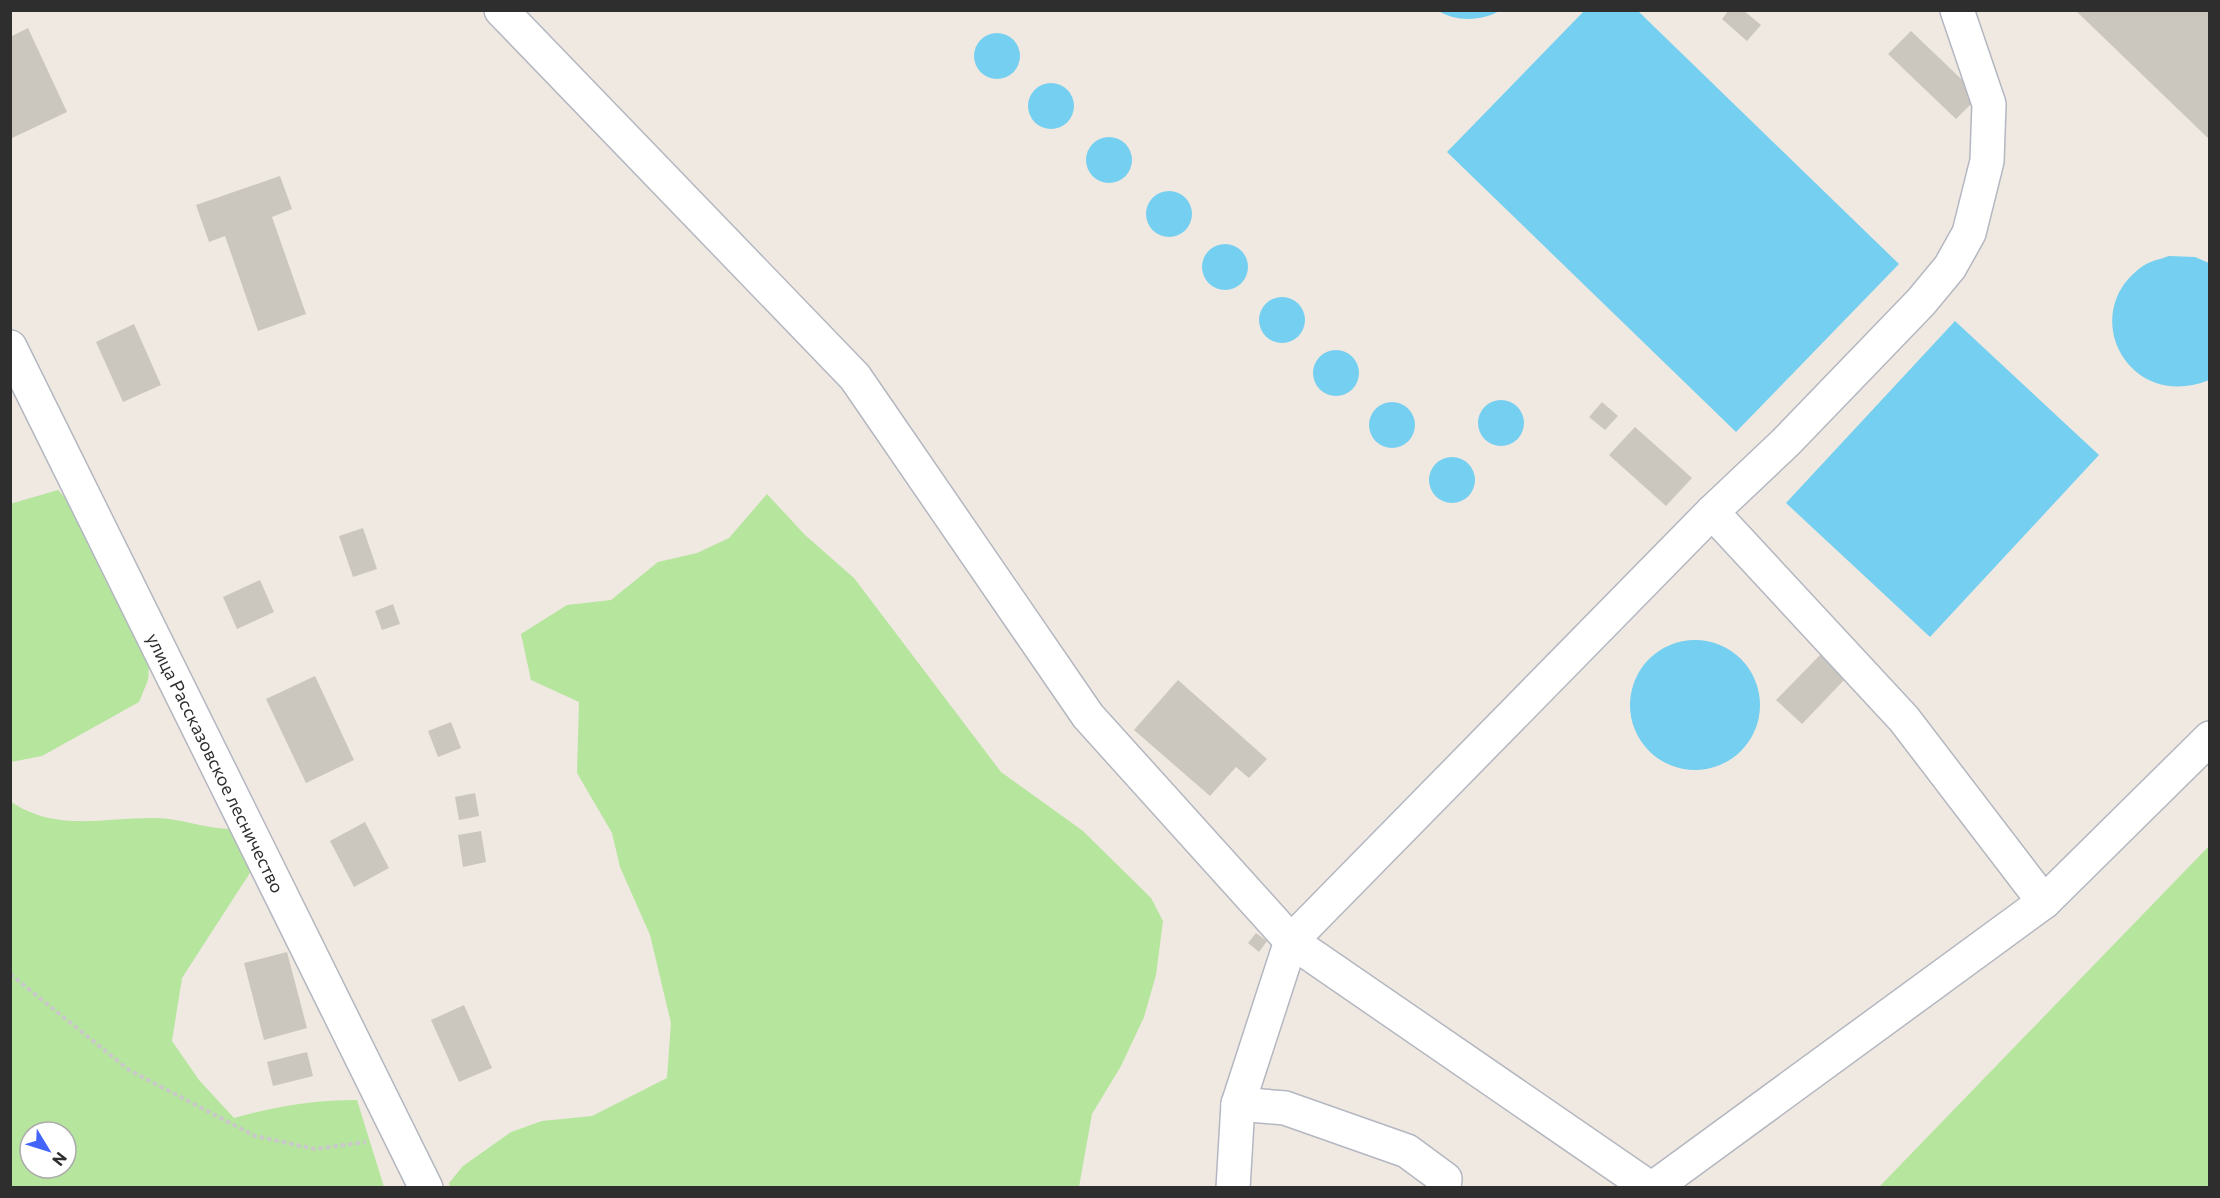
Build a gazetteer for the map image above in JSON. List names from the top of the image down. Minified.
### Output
{"streets":{"street":["улица Рассказовское лесничество"]},"north":"bottom right"}
